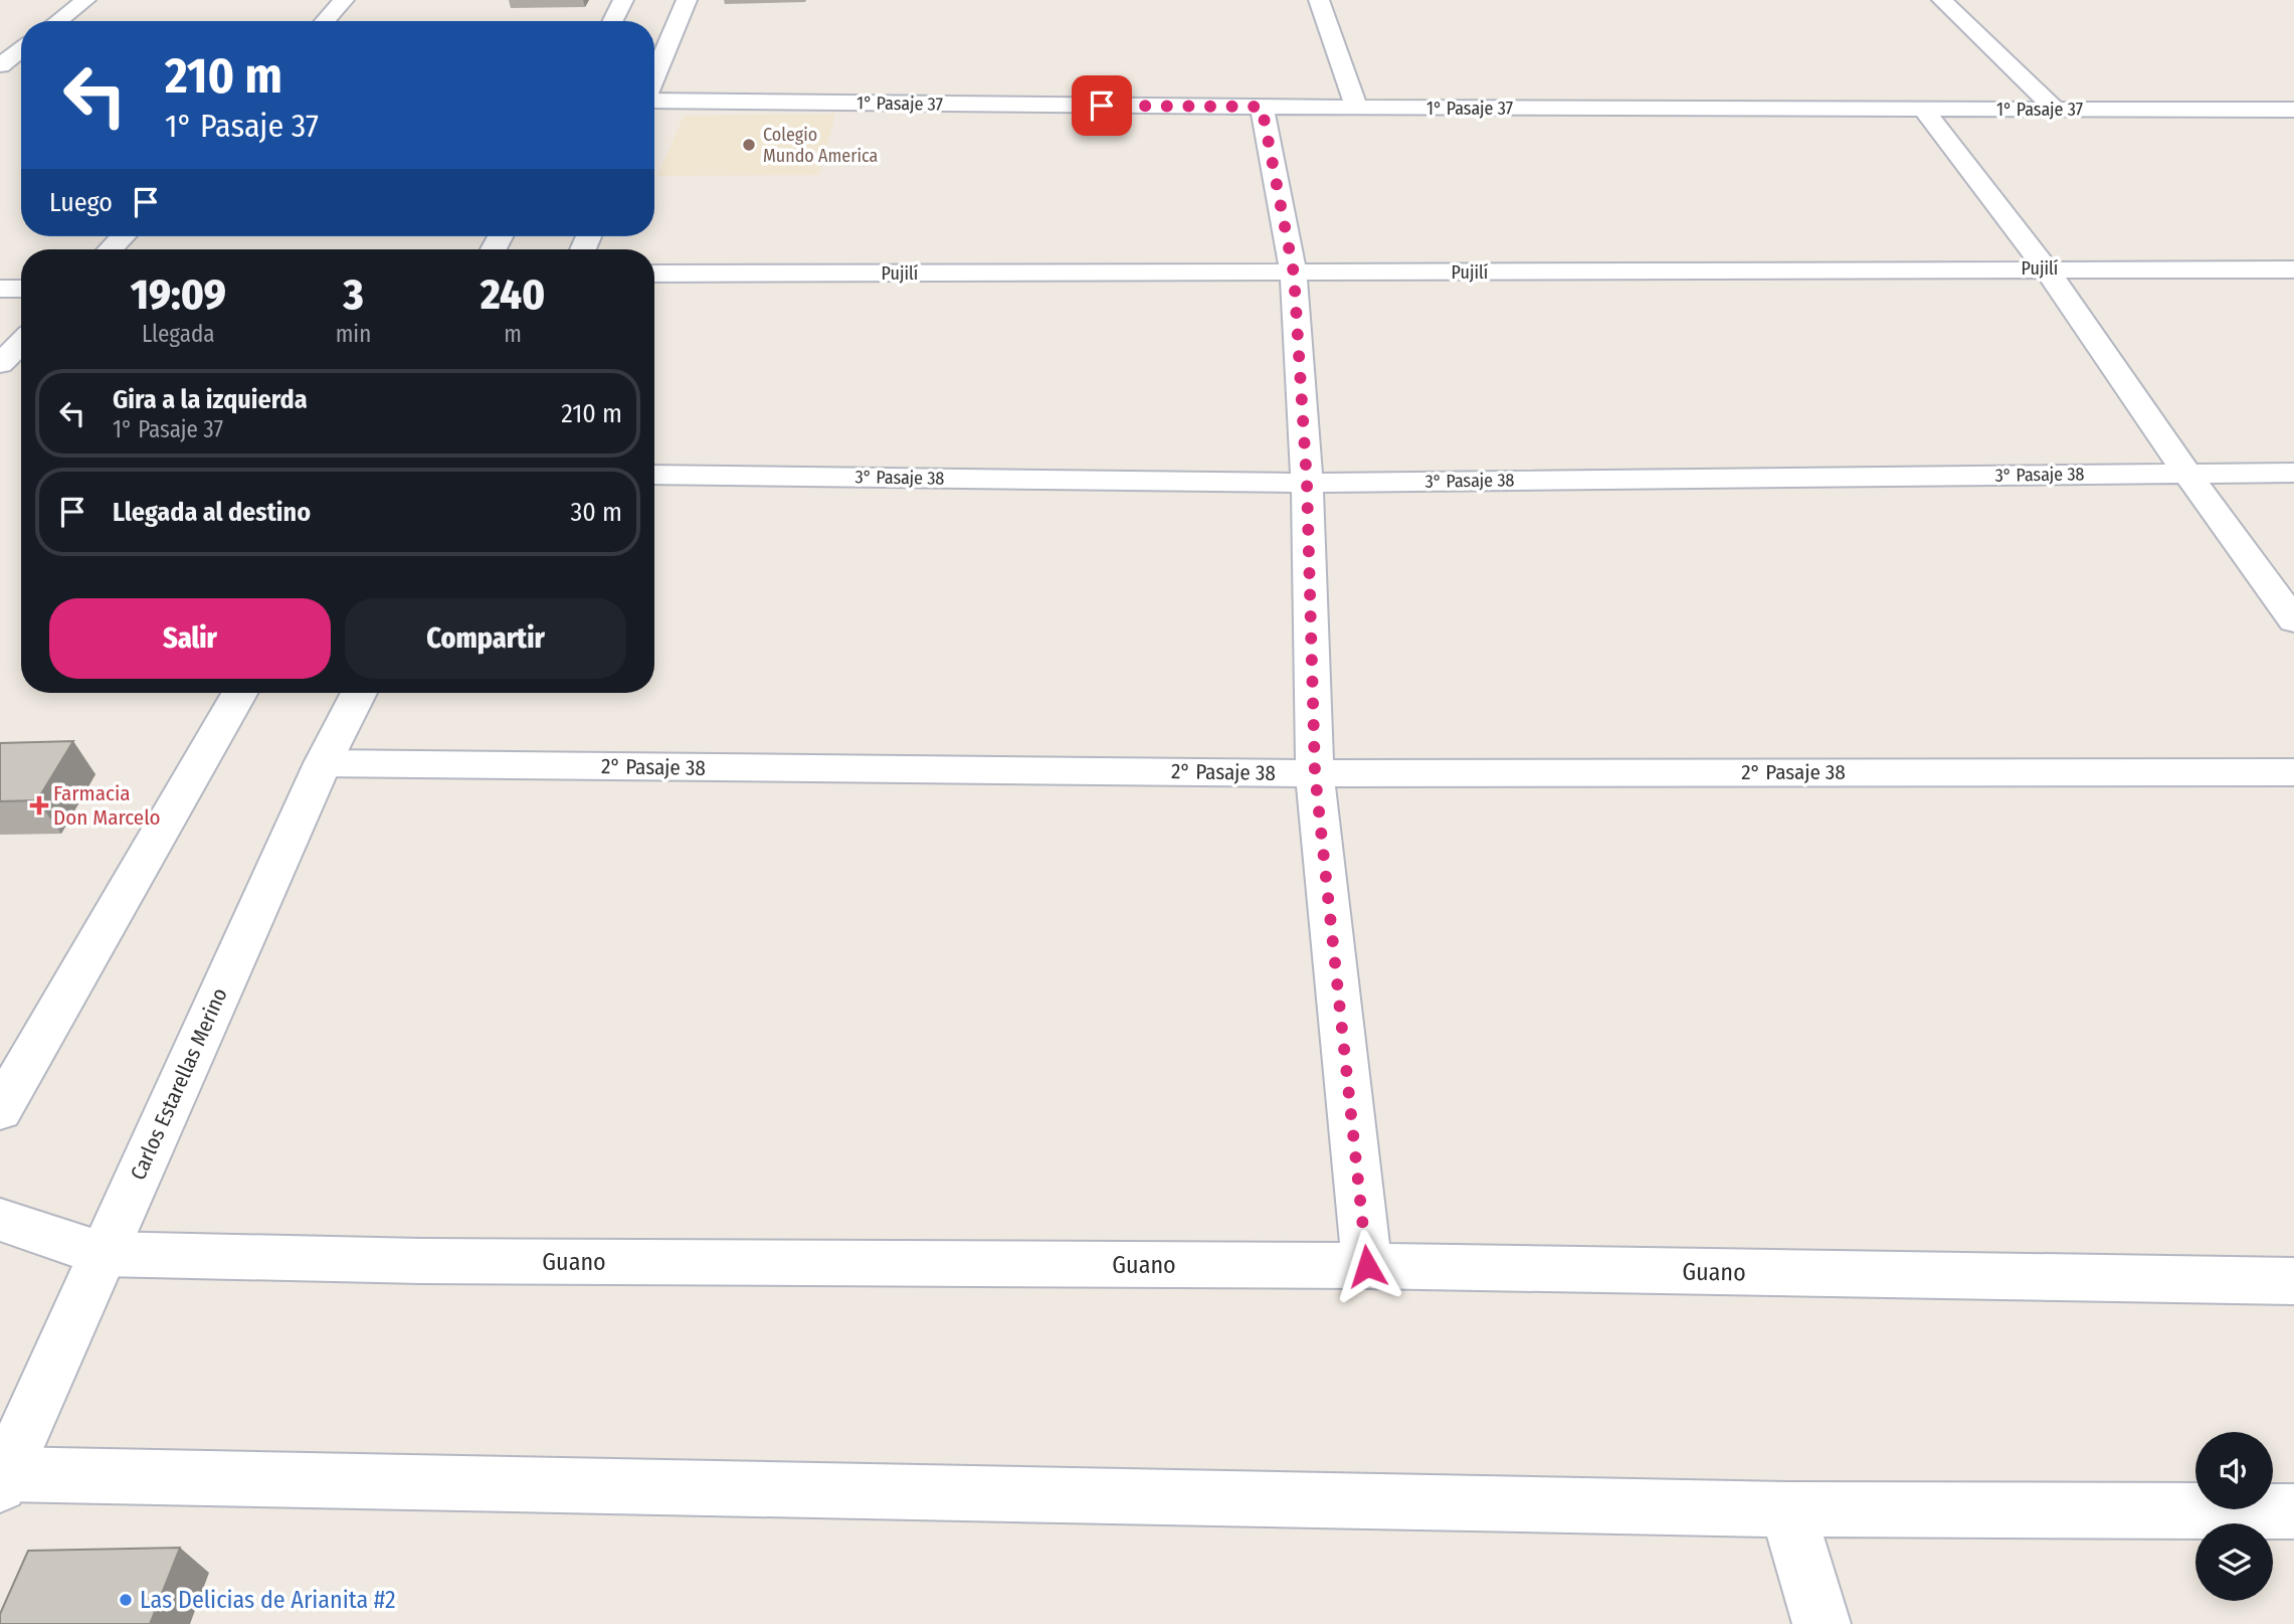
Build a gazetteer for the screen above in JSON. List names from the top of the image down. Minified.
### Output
{"streets":{"street":["1° Pasaje 37","Pujilí","3° Pasaje 38","2° Pasaje 38","Carlos Estarellas Merino","Guano"]},"crossings":[["2° Pasaje 38","Carlos Estarellas Merino"],["Carlos Estarellas Merino","Guano"]],"places":{"other":["Colegio Mundo America","Las Delicias de Arianita #2"],"health":["Farmacia Don Marcelo"]},"page":{"turn":["210 m","1° Pasaje 37"],"then":"Luego","eta":["19:09","Llegada","3","min","240","m"],"list":[{"name":"Gira a la izquierda","note":"1° Pasaje 37","value":"210 m"},{"name":"Llegada al destino","value":"30 m"}],"buttons":["Salir","Compartir"]}}
